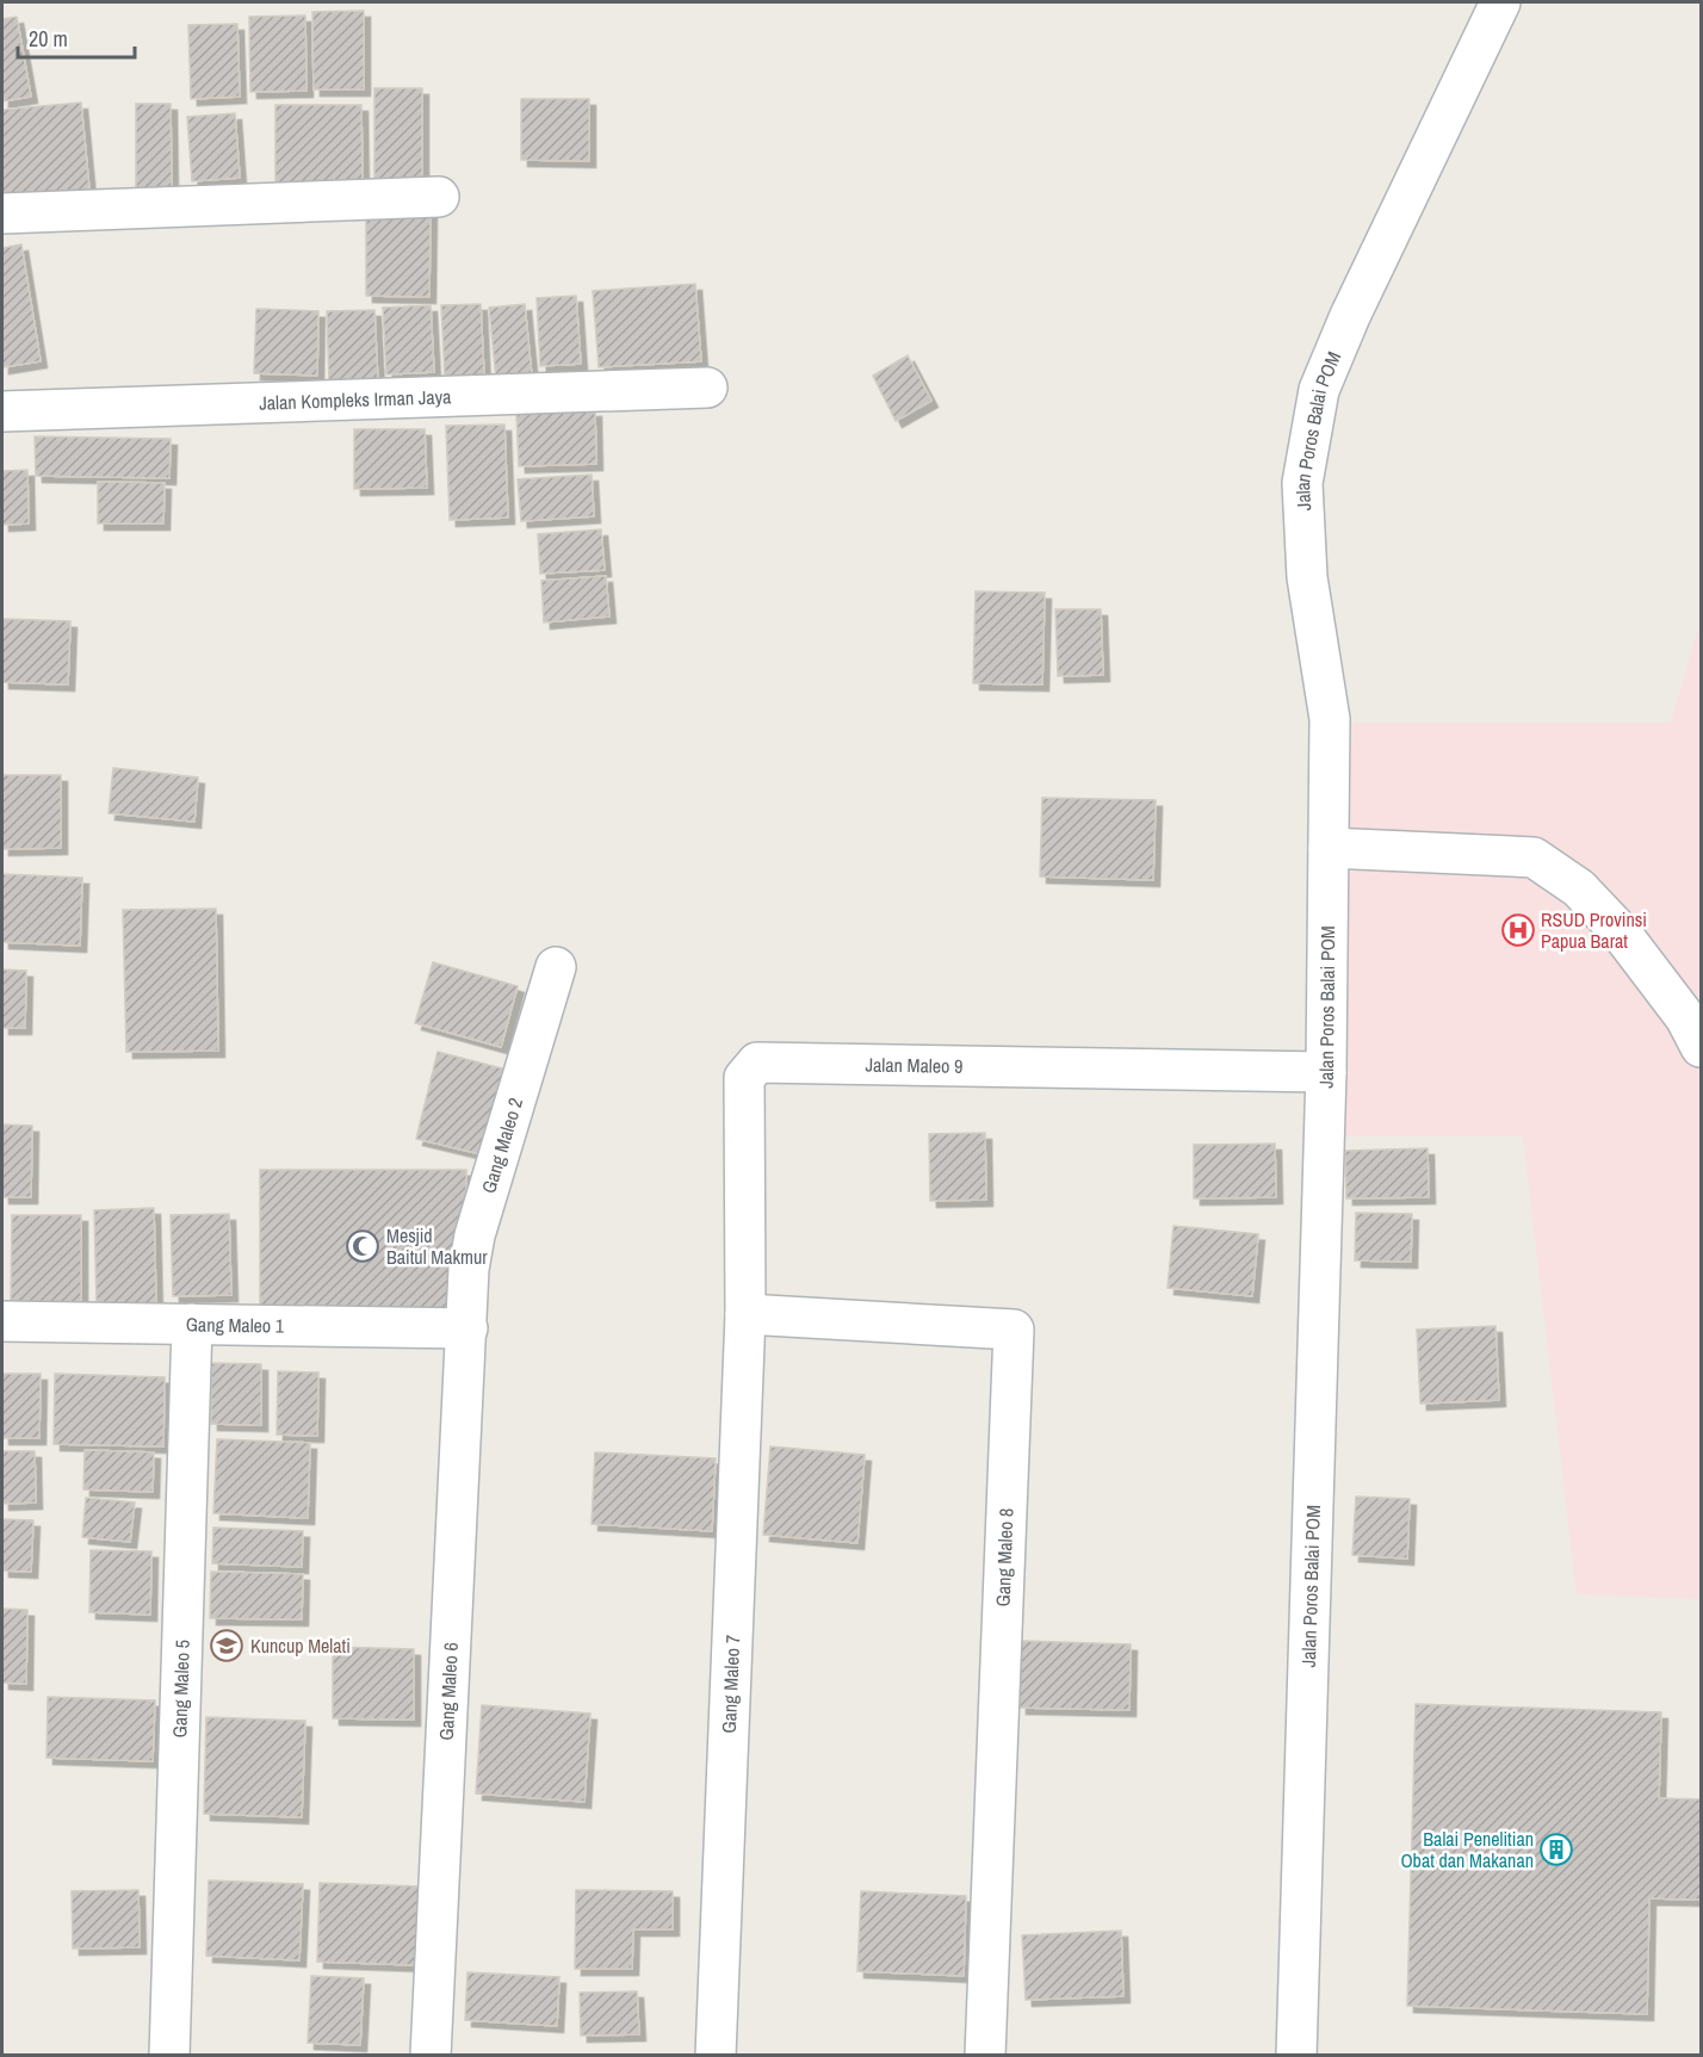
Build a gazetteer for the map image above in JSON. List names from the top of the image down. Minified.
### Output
{"streets":{"street":["Jalan Kompleks Irman Jaya","Jalan Poros Balai POM","Jalan Maleo 9","Gang Maleo 2","Gang Maleo 1","Gang Maleo 8","Gang Maleo 7","Gang Maleo 5","Gang Maleo 6"]},"crossings":[["Jalan Poros Balai POM","Jalan Maleo 9"],["Jalan Maleo 9","Gang Maleo 8"],["Jalan Maleo 9","Gang Maleo 7"],["Gang Maleo 2","Gang Maleo 1"],["Gang Maleo 2","Gang Maleo 6"],["Gang Maleo 1","Gang Maleo 5"],["Gang Maleo 1","Gang Maleo 6"],["Gang Maleo 8","Gang Maleo 7"]],"places":{"hospital":["RSUD Provinsi Papua Barat"],"mosque":["Mesjid Baitul Makmur"],"school or university":["Kuncup Melati"],"building":["Balai Penelitian Obat dan Makanan"]},"scale_bar":"20 m"}
